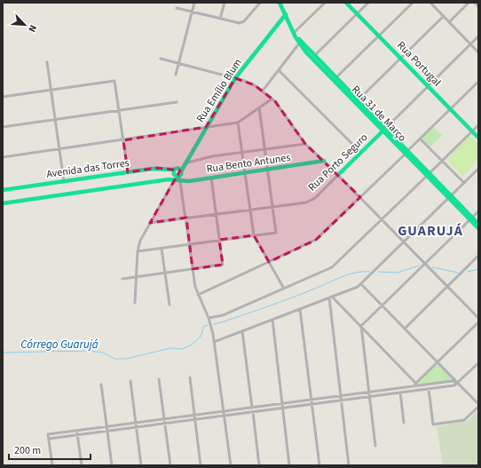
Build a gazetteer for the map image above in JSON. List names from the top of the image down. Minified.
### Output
{"streets":{"main road":["Rua Portugal","Rua Emílio Blum","Rua 31 de Março","Rua Porto Seguro","Rua Bento Antunes","Avenida das Torres"]},"crossings":[["Rua Portugal","Rua Porto Seguro"],["Rua Emílio Blum","Rua 31 de Março"],["Rua Emílio Blum","Rua Porto Seguro"],["Rua Emílio Blum","Rua Bento Antunes"],["Rua Emílio Blum","Avenida das Torres"],["Rua 31 de Março","Rua Porto Seguro"],["Rua Bento Antunes","Avenida das Torres"]],"districts":["GUARUJÁ"],"water":["Córrego Guarujá"],"scale_bar":"200 m","north":"bottom right"}
